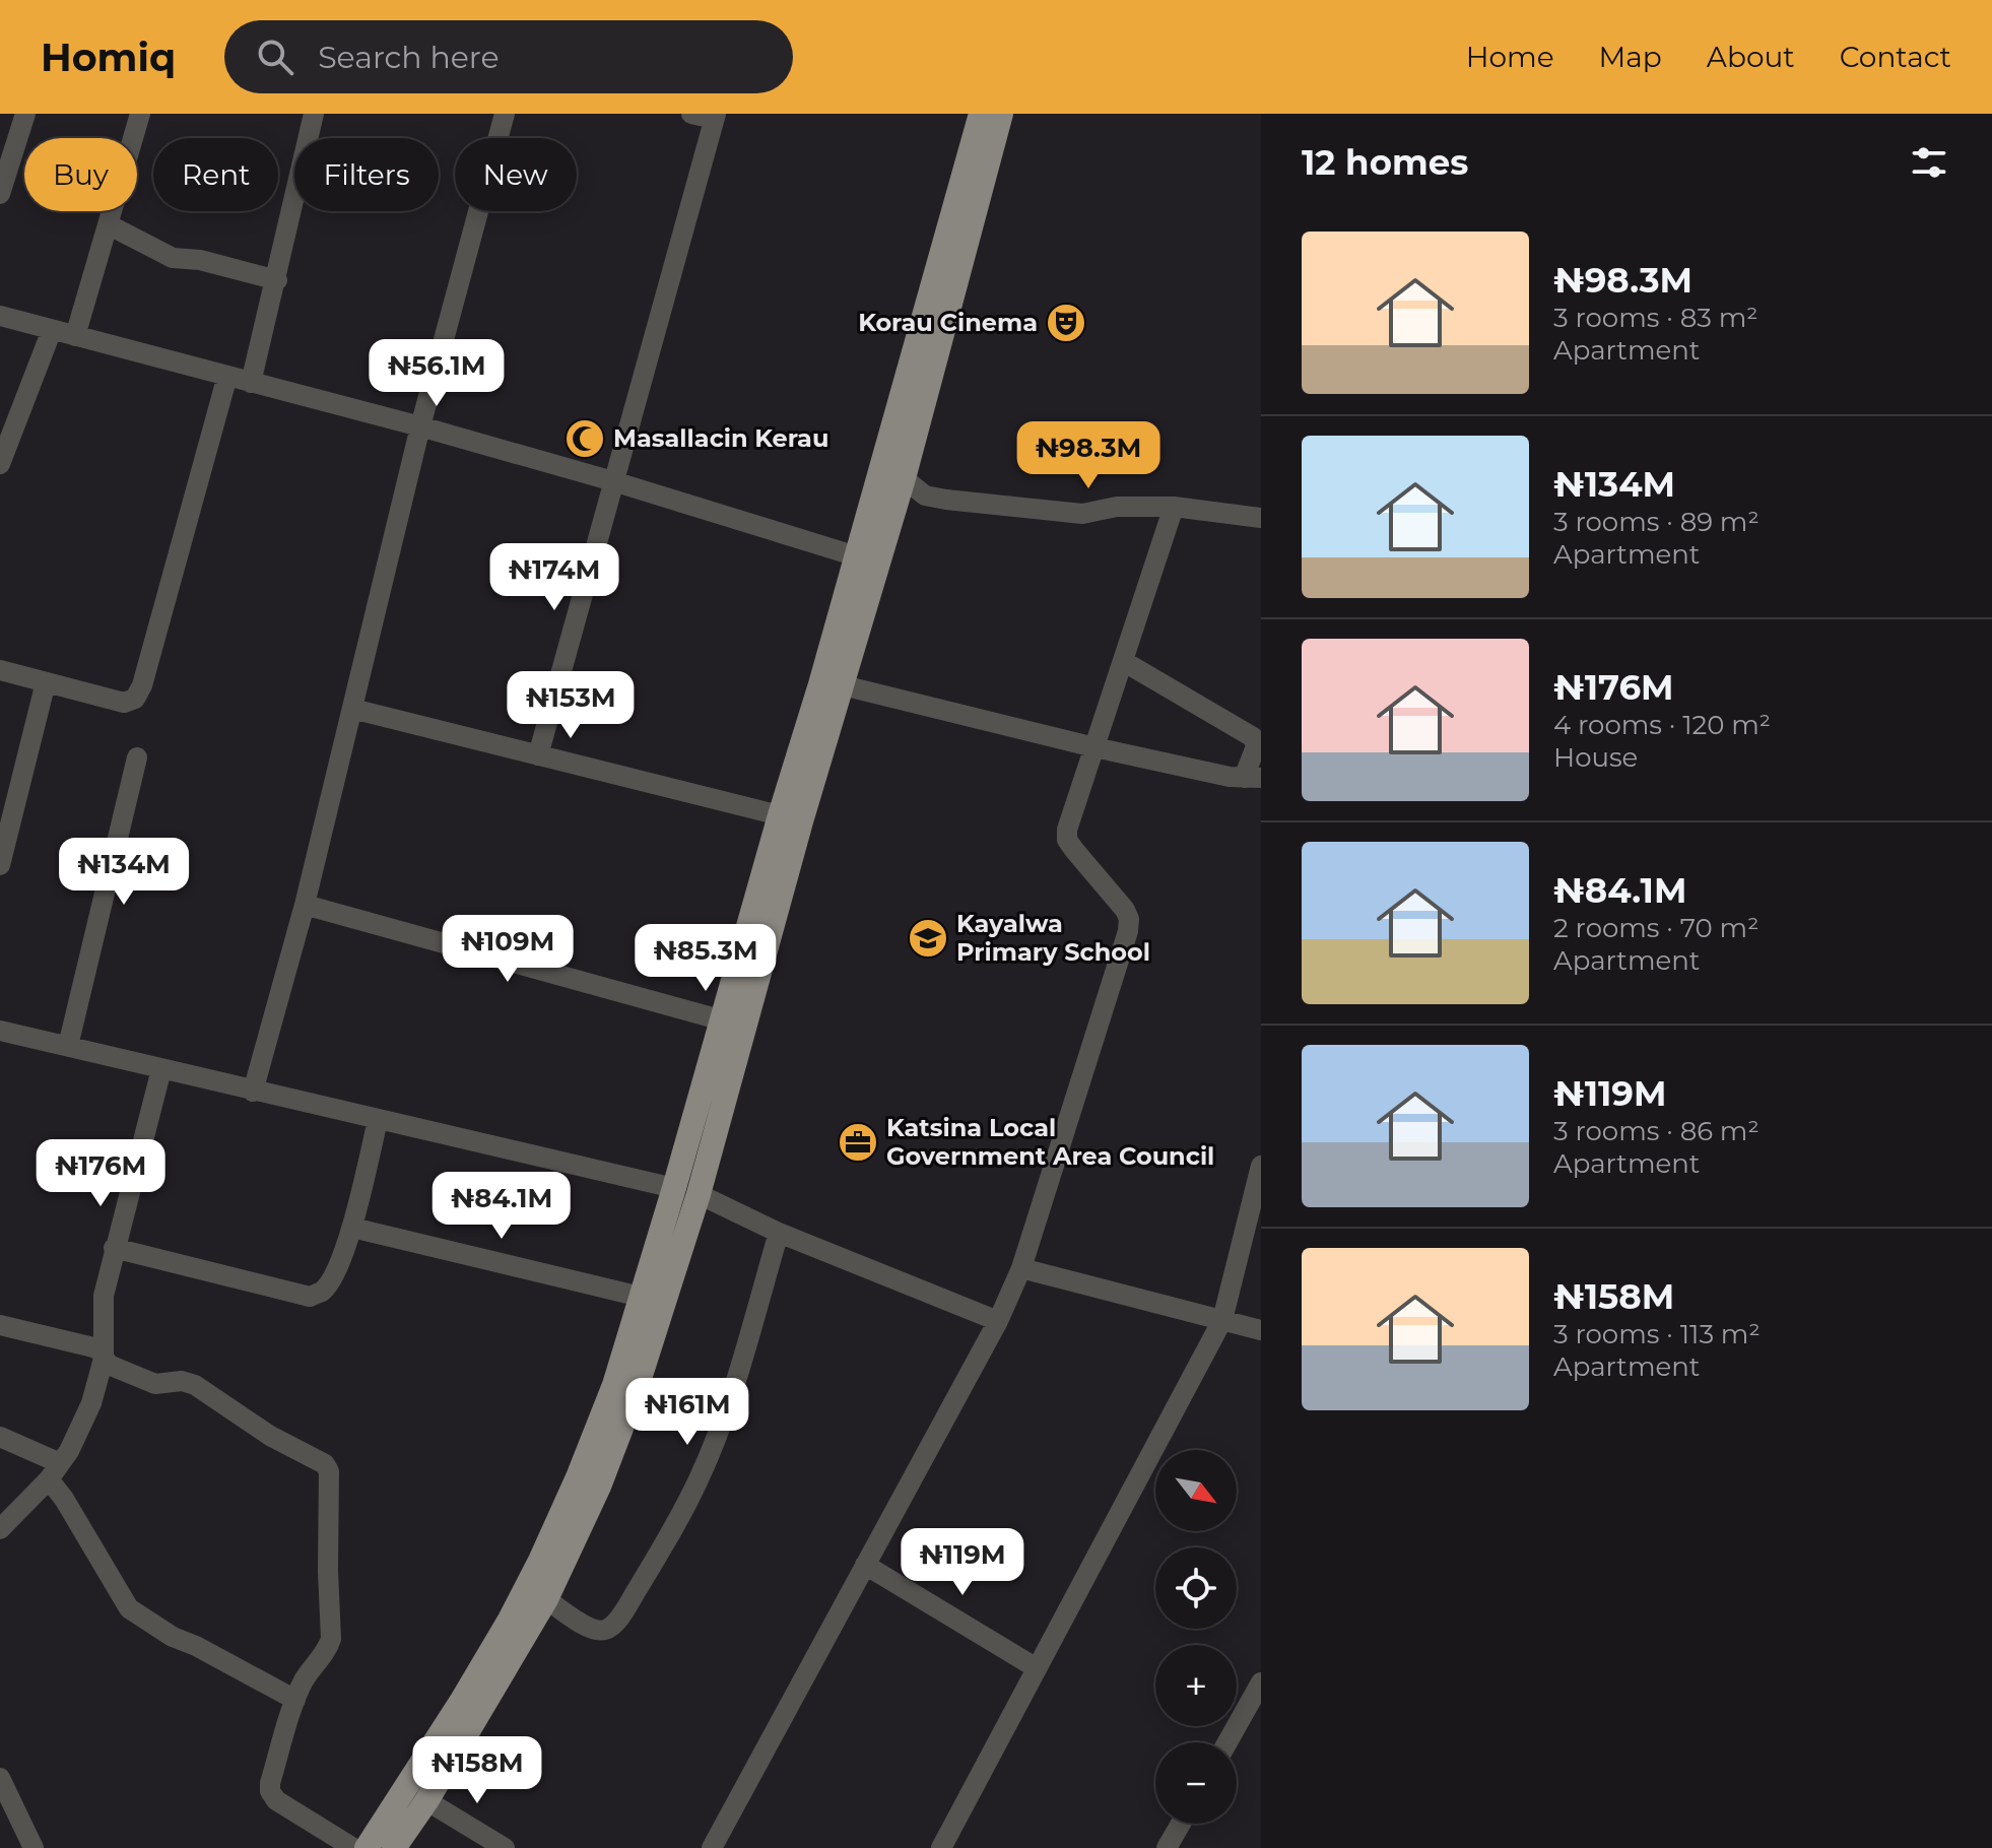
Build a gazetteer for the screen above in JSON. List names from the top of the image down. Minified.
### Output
{"places":{"theatre":["Korau Cinema"],"mosque":["Masallacin Kerau"],"school or university":["Kayalwa Primary School"],"office":["Katsina Local Government Area Council"]},"north":"bottom right","page":{"header":"Homiq","search":"Search here","nav":["Home","Map","About","Contact"],"heading":"12 homes","chip":["Buy","Rent","Filters","New"],"list":[{"name":"₦98.3M","note":"3 rooms · 83 m² · Apartment"},{"name":"₦134M","note":"3 rooms · 89 m² · Apartment"},{"name":"₦176M","note":"4 rooms · 120 m² · House"},{"name":"₦84.1M","note":"2 rooms · 70 m² · Apartment"},{"name":"₦119M","note":"3 rooms · 86 m² · Apartment"},{"name":"₦158M","note":"3 rooms · 113 m² · Apartment"}],"price":["₦56.1M","₦98.3M","₦174M","₦153M","₦134M","₦109M","₦85.3M","₦176M","₦84.1M","₦161M","₦119M","₦158M"],"map_buttons":["+","−"]}}
